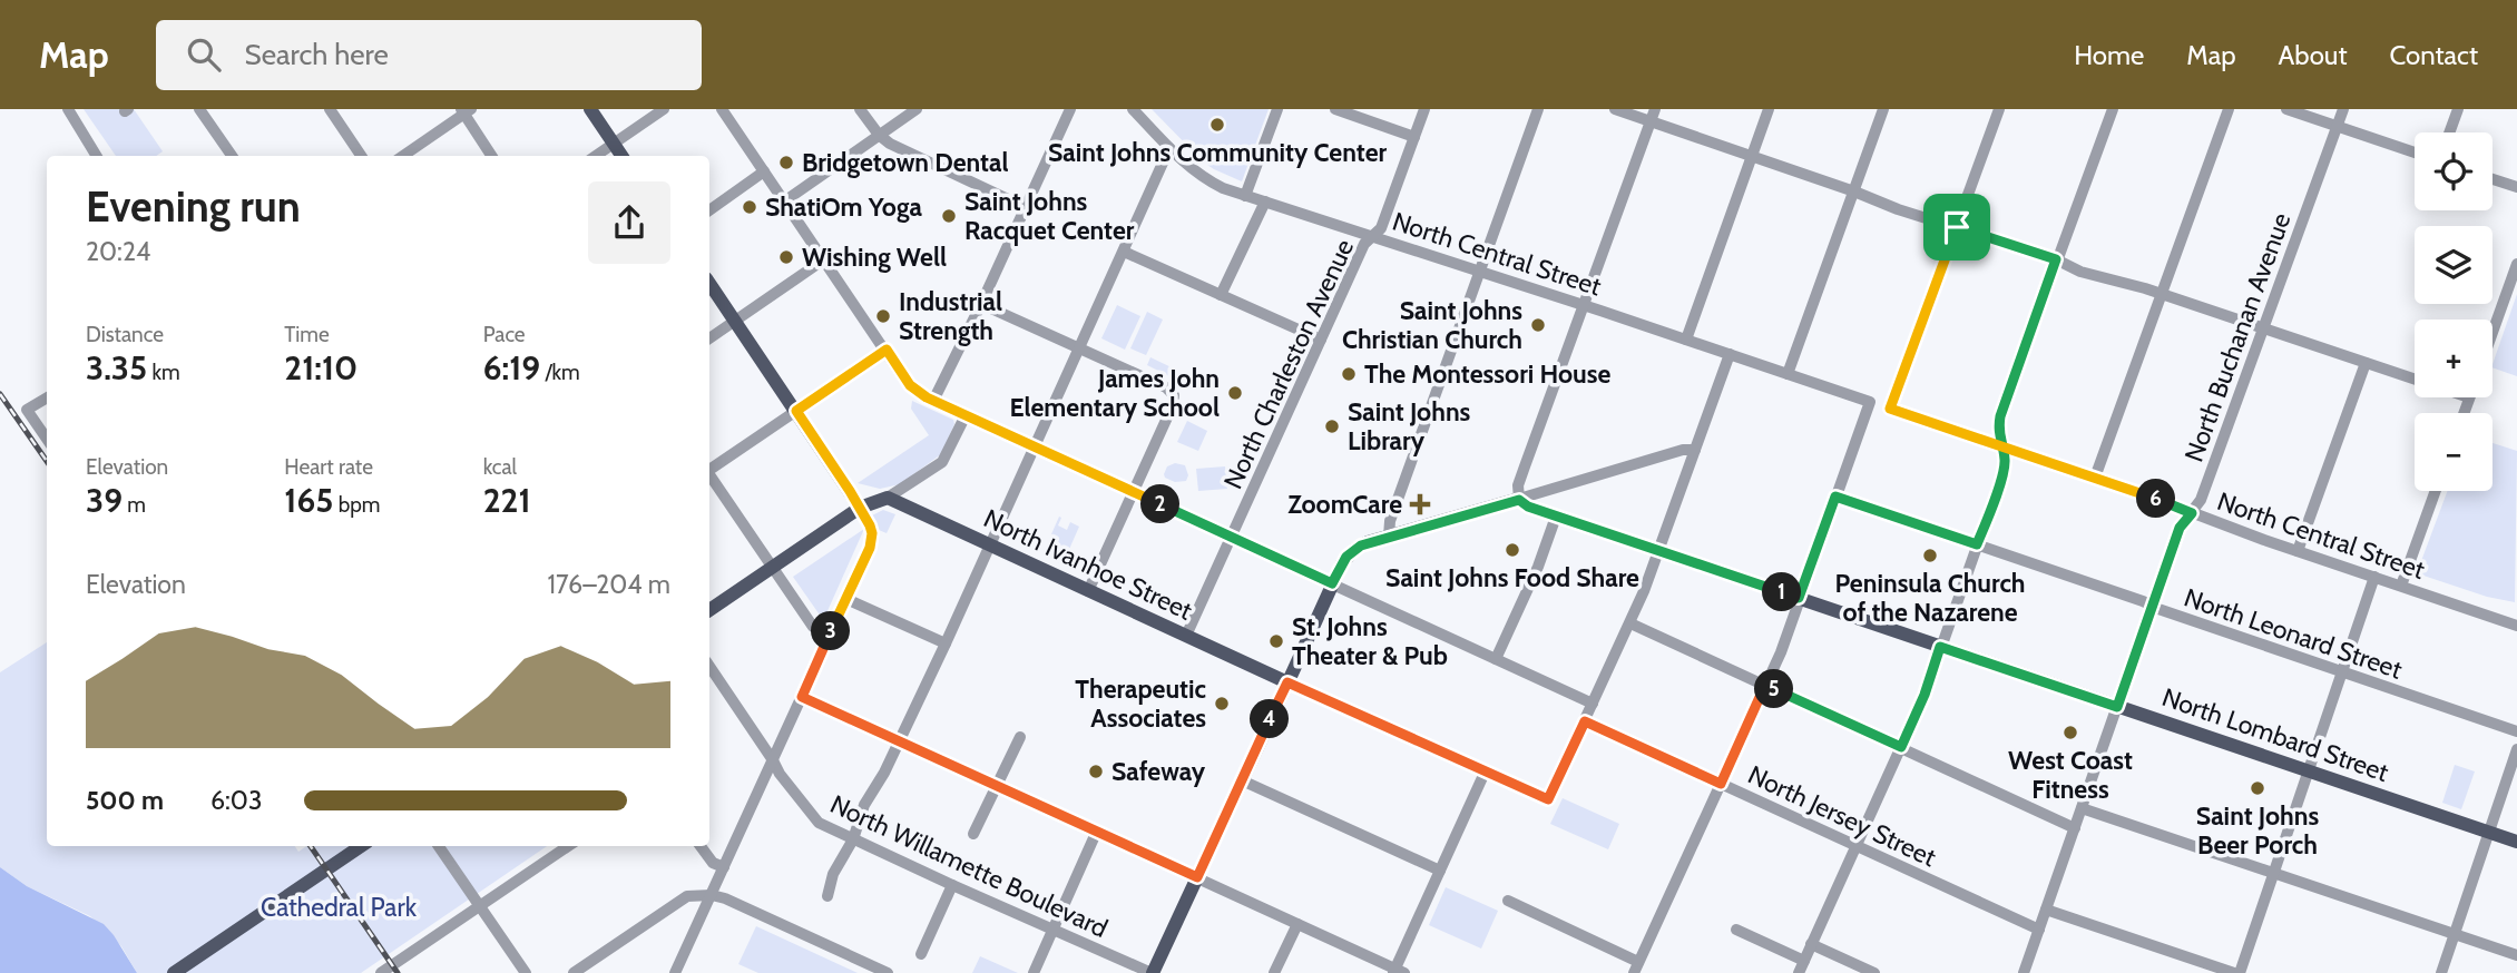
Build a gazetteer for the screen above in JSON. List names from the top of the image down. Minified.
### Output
{"streets":{"main road":["North Ivanhoe Street","North Lombard Street"],"street":["North Central Street","North Buchanan Avenue","North Charleston Avenue","North Leonard Street","North Jersey Street","North Willamette Boulevard"]},"crossings":[["North Central Street","North Buchanan Avenue"],["North Central Street","North Charleston Avenue"],["North Central Street","North Leonard Street"],["North Buchanan Avenue","North Leonard Street"],["North Buchanan Avenue","North Lombard Street"],["North Buchanan Avenue","North Jersey Street"],["North Charleston Avenue","North Ivanhoe Street"],["North Ivanhoe Street","North Jersey Street"]],"parks":["Cathedral Park"],"places":{"other":["Saint Johns Community Center","Bridgetown Dental","ShatiOm Yoga","Saint Johns Racquet Center","Wishing Well","Industrial Strength","Saint Johns Christian Church","The Montessori House","James John Elementary School","Saint Johns Library","Saint Johns Food Share","Peninsula Church of the Nazarene","St. Johns Theater & Pub","Therapeutic Associates","West Coast Fitness","Safeway","Saint Johns Beer Porch"],"health":["ZoomCare"]},"page":{"header":"Map","search":"Search here","nav":["Home","Map","About","Contact"],"map_buttons":["+","−"],"heading":["Evening run","20:24"],"stats":[["Distance","3.35 km"],["Time","21:10"],["Pace","6:19 /km"],["Elevation","39 m"],["Heart rate","165 bpm"],["kcal","221"]],"pins":["6","2","1","3","5","4"],"chart":["Elevation","176–204 m"],"list":[{"name":"500 m","note":"6:03"}]}}
